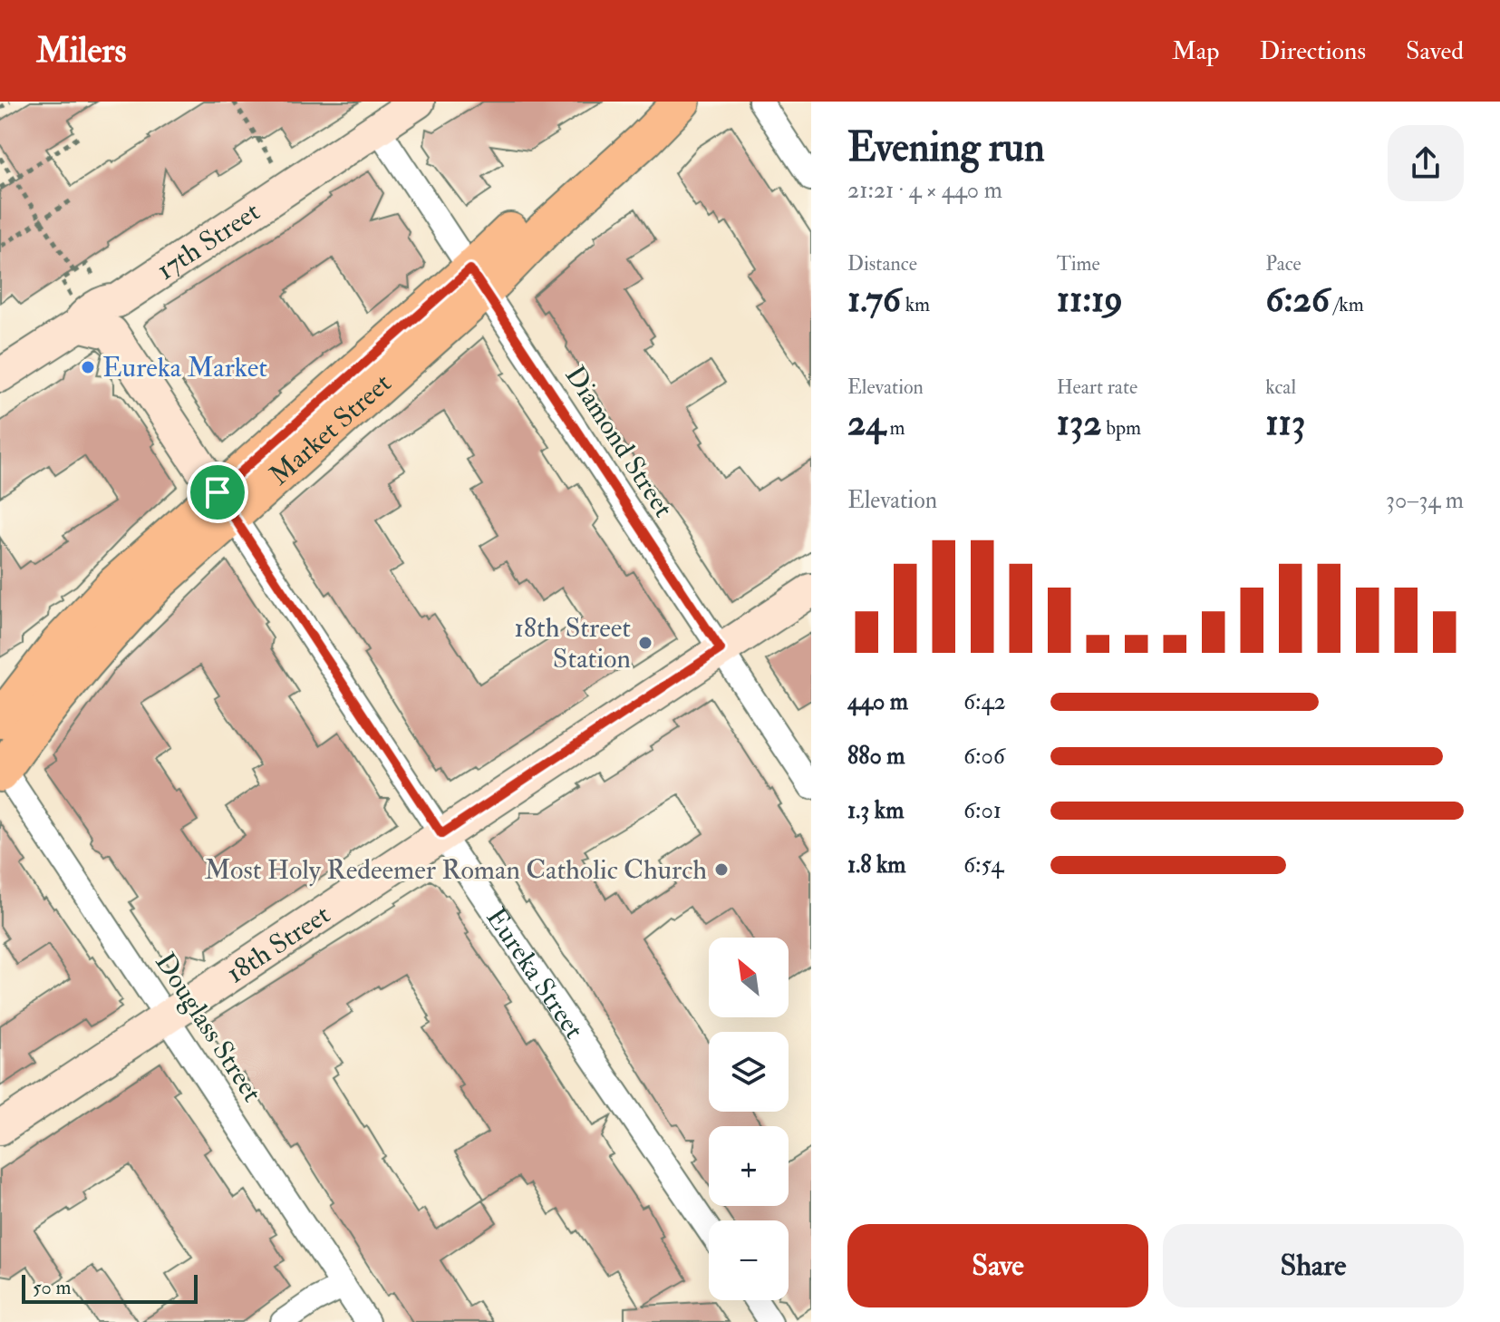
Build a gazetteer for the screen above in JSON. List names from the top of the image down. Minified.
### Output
{"streets":{"main road":["Market Street"],"street":["17th Street","Diamond Street","18th Street","Eureka Street","Douglass Street"]},"crossings":[["17th Street","Diamond Street"],["Market Street","Diamond Street"],["Market Street","Eureka Street"],["Market Street","Douglass Street"],["Diamond Street","18th Street"],["18th Street","Eureka Street"],["18th Street","Douglass Street"]],"places":["Eureka Market","18th Street Station","Most Holy Redeemer Roman Catholic Church"],"scale_bar":"50 m","north":"top left","page":{"header":"Milers","nav":["Map","Directions","Saved"],"heading":["Evening run","21:21 · 4 × 440 m"],"stats":[["Distance","1.76 km"],["Time","11:19"],["Pace","6:26 /km"],["Elevation","24 m"],["Heart rate","132 bpm"],["kcal","113"]],"chart":["Elevation","30–34 m"],"list":[{"name":"440 m","note":"6:42"},{"name":"880 m","note":"6:06"},{"name":"1.3 km","note":"6:01"},{"name":"1.8 km","note":"6:54"}],"map_buttons":["+","−"],"buttons":["Save","Share"],"scale":"50 m"}}
